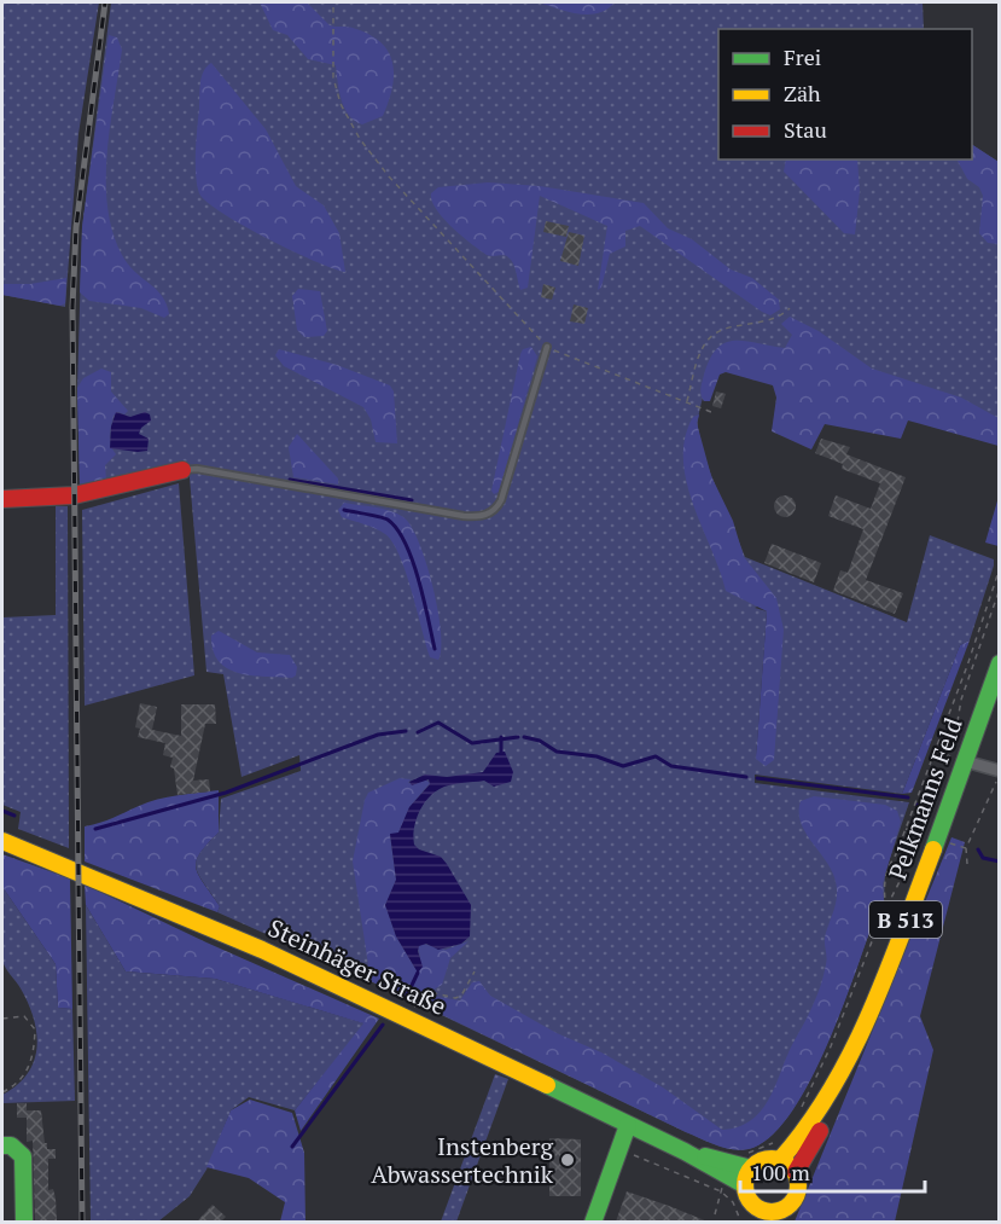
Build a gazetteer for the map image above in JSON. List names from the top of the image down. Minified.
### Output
{"streets":{"main road":["Pelkmanns Feld","B 513","Steinhäger Straße"]},"crossings":[["Pelkmanns Feld","Steinhäger Straße"]],"places":["Instenberg Abwassertechnik"],"legend":["Frei","Zäh","Stau"],"scale_bar":"100 m"}
